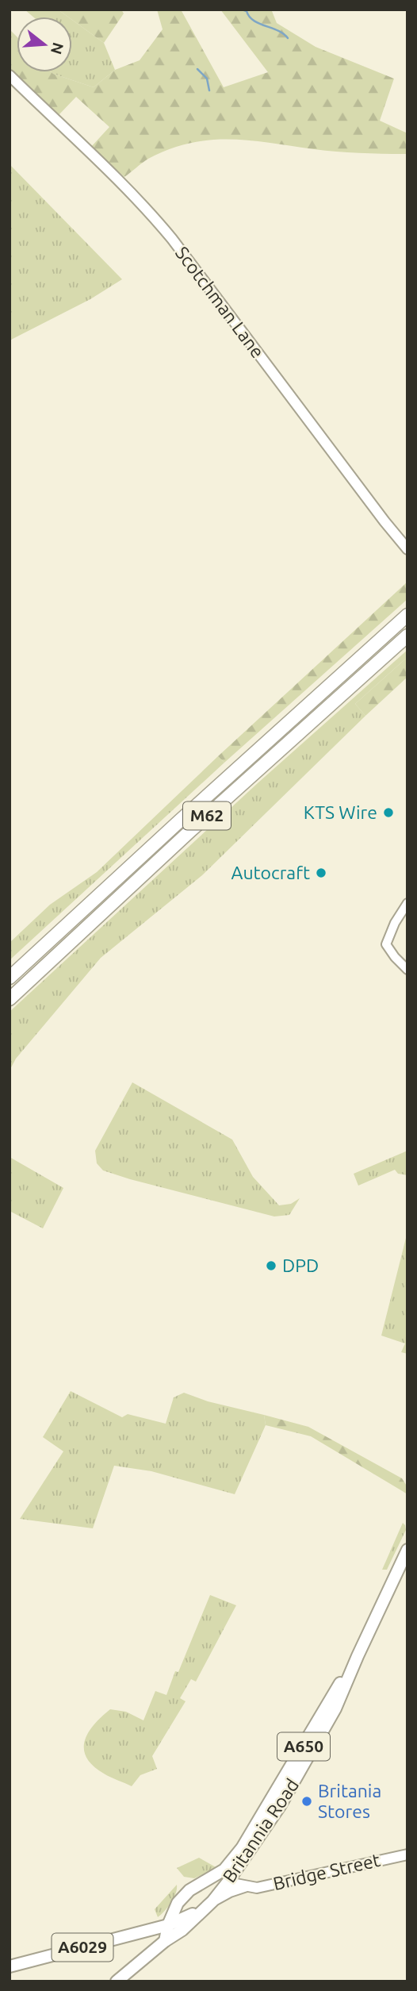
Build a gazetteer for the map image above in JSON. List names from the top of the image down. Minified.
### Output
{"streets":{"highway":["M62"],"main road":["Scotchman Lane","A650","Britannia Road","Bridge Street","A6029"]},"crossings":[["A650","Britannia Road"],["A650","A6029"],["Britannia Road","Bridge Street"]],"places":["KTS Wire","Autocraft","DPD","Britania Stores"],"north":"right"}
